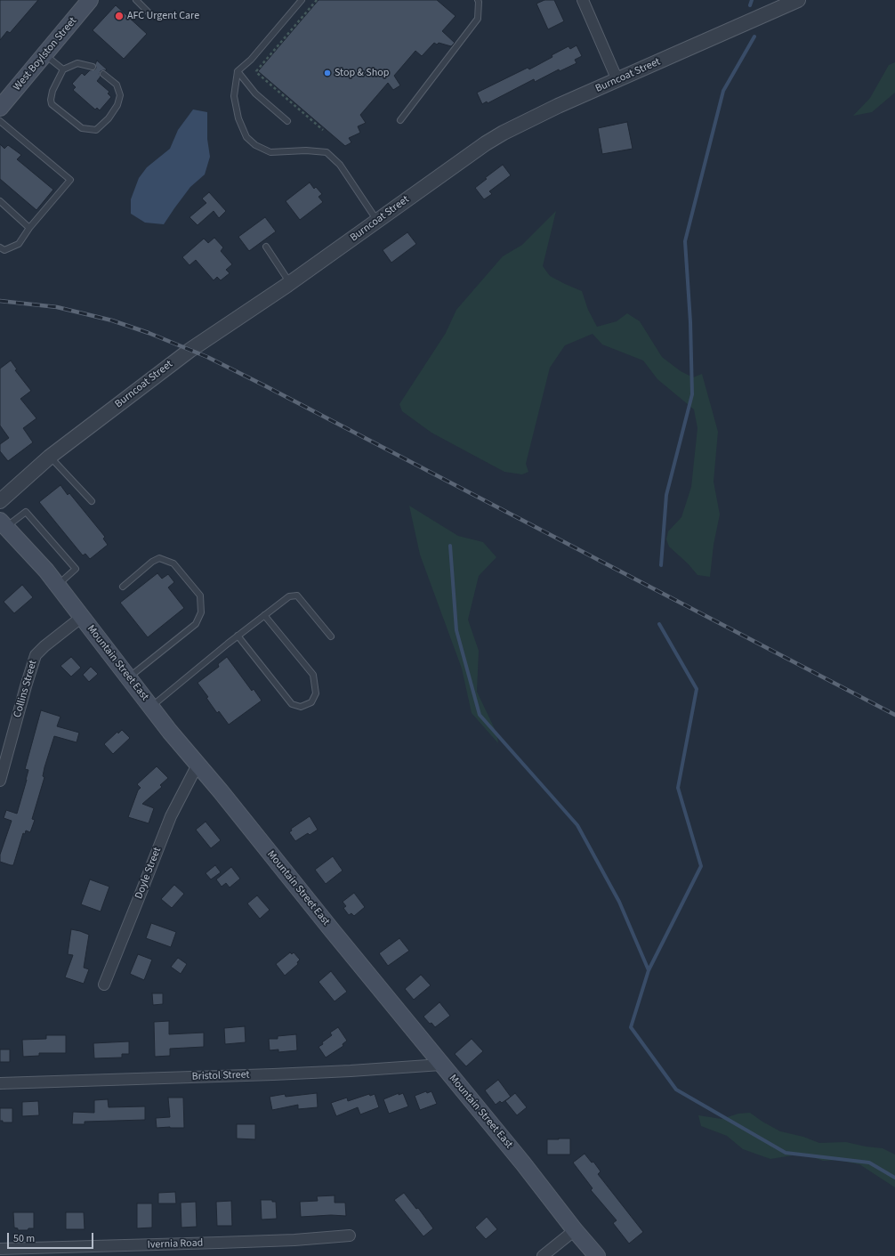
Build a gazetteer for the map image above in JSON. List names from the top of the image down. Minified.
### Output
{"streets":{"main road":["West Boylston Street","Mountain Street East"],"street":["Burncoat Street","Collins Street","Doyle Street","Bristol Street","Ivernia Road"]},"crossings":[["Mountain Street East","Collins Street"],["Mountain Street East","Doyle Street"],["Mountain Street East","Bristol Street"]],"places":["AFC Urgent Care","Stop & Shop"],"scale_bar":"50 m"}
